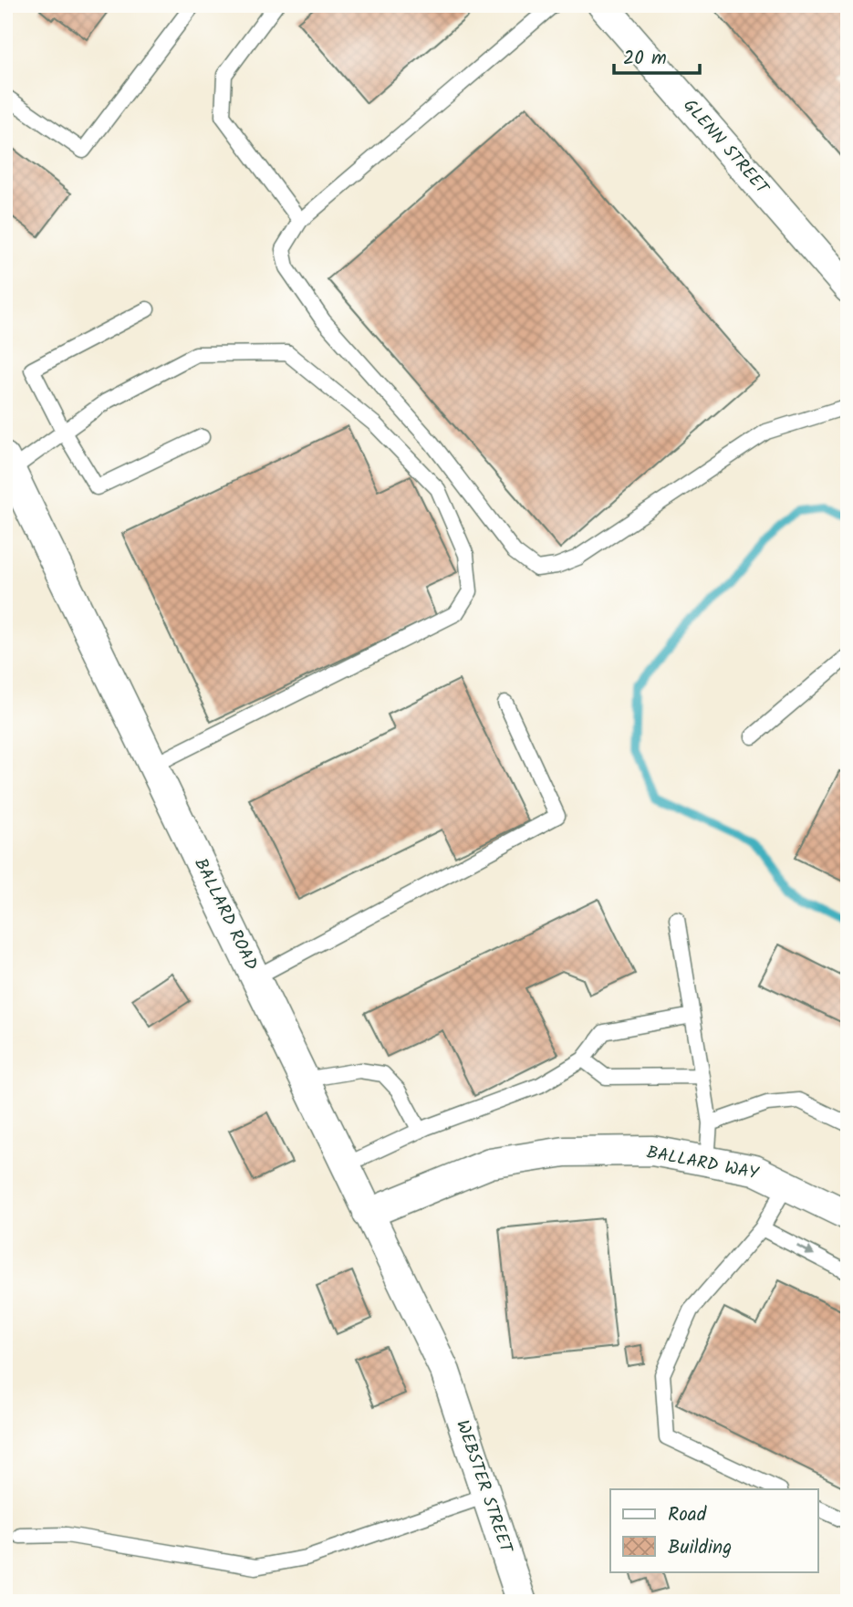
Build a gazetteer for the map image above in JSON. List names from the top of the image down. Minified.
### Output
{"streets":{"street":["GLENN STREET","BALLARD ROAD","BALLARD WAY","WEBSTER STREET"]},"crossings":[["BALLARD ROAD","BALLARD WAY"],["BALLARD ROAD","WEBSTER STREET"]],"legend":["Road","Building"],"scale_bar":"20 m"}
